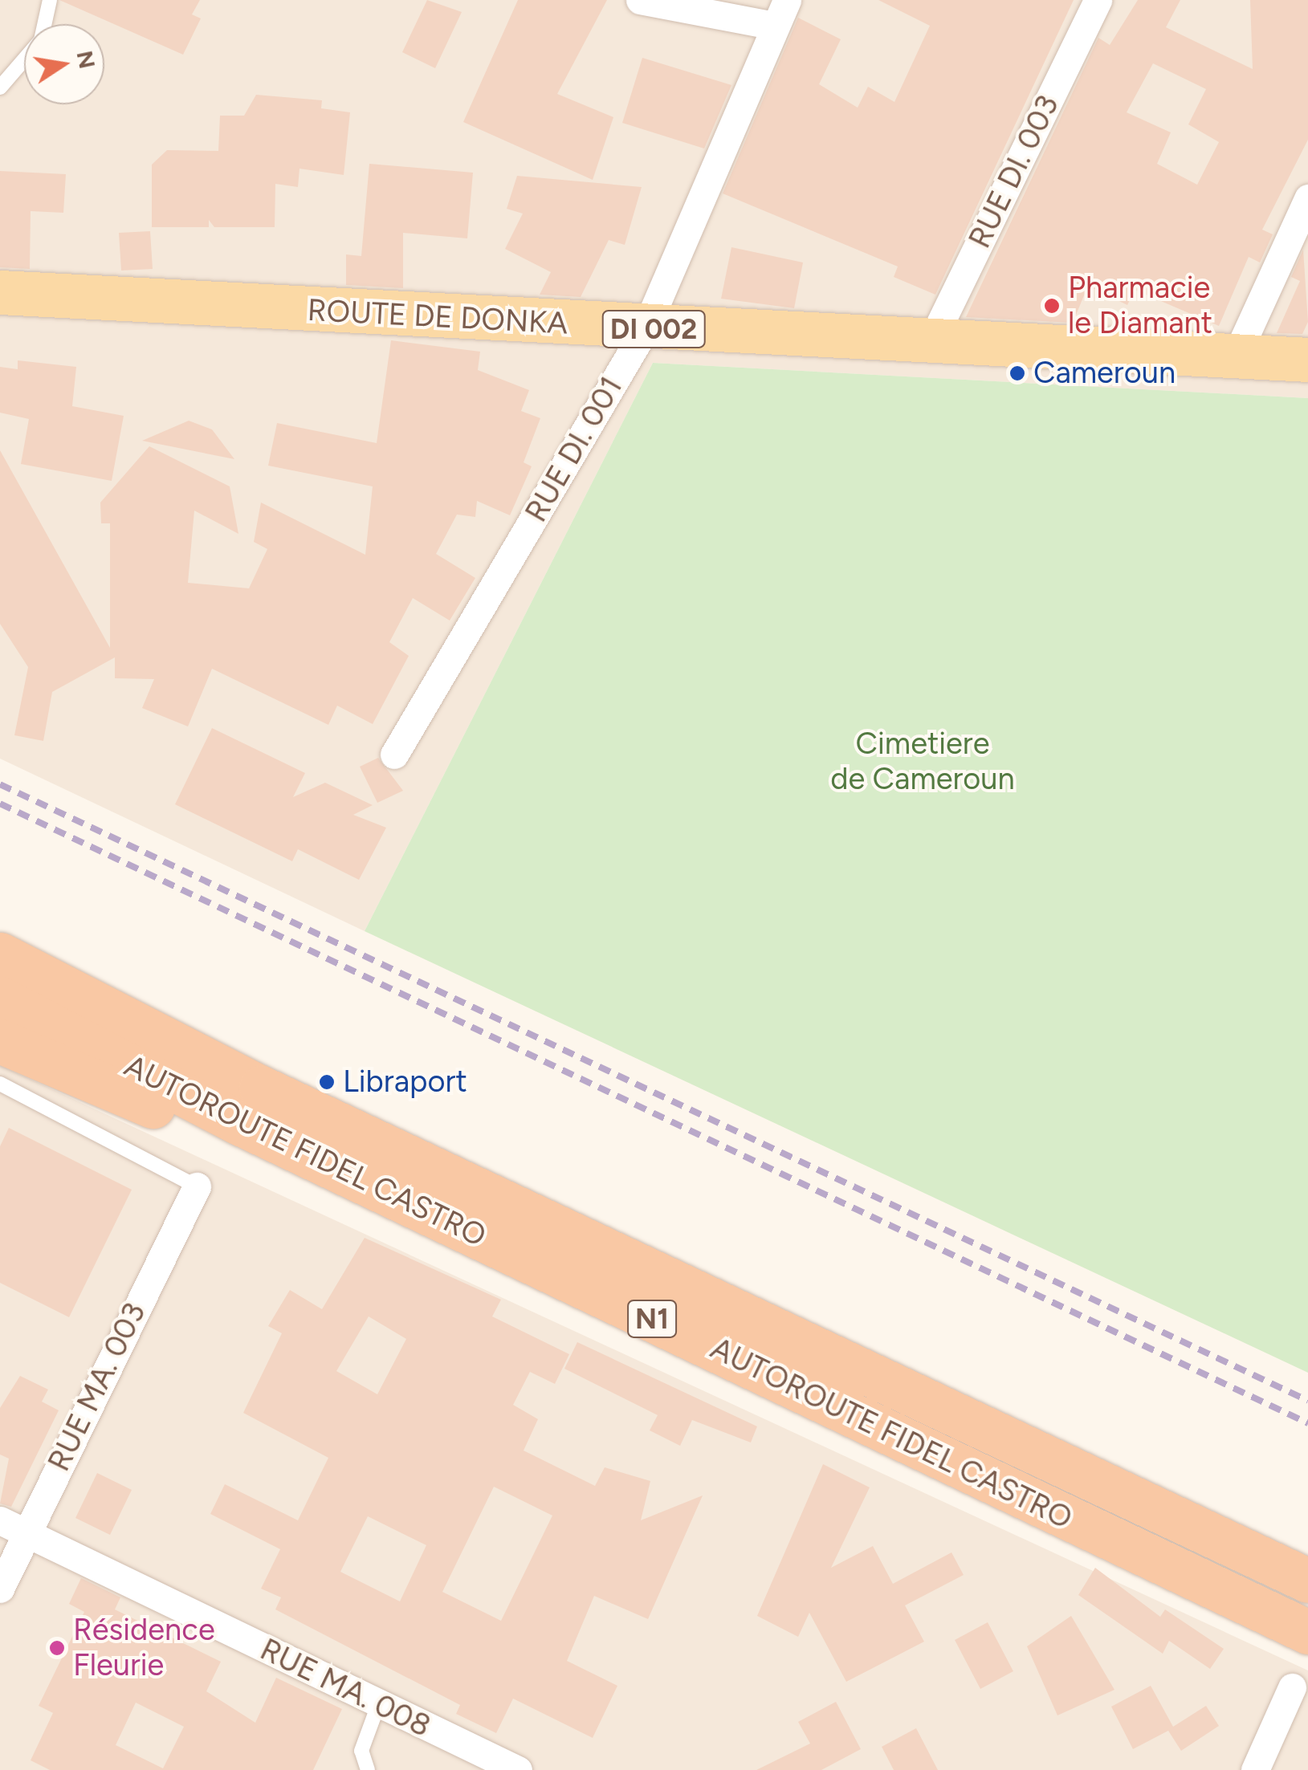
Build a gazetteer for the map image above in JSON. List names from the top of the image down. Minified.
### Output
{"streets":{"highway":["AUTOROUTE FIDEL CASTRO","N1"],"main road":["ROUTE DE DONKA","DI 002"],"street":["RUE DI. 003","RUE DI. 001","RUE MA. 003","RUE MA. 008"]},"crossings":[["RUE DI. 003","ROUTE DE DONKA"],["ROUTE DE DONKA","RUE DI. 001"],["RUE MA. 003","RUE MA. 008"]],"parks":["Cimetiere de Cameroun"],"places":["Pharmacie le Diamant","Cameroun","Libraport","Résidence Fleurie"],"north":"right"}
